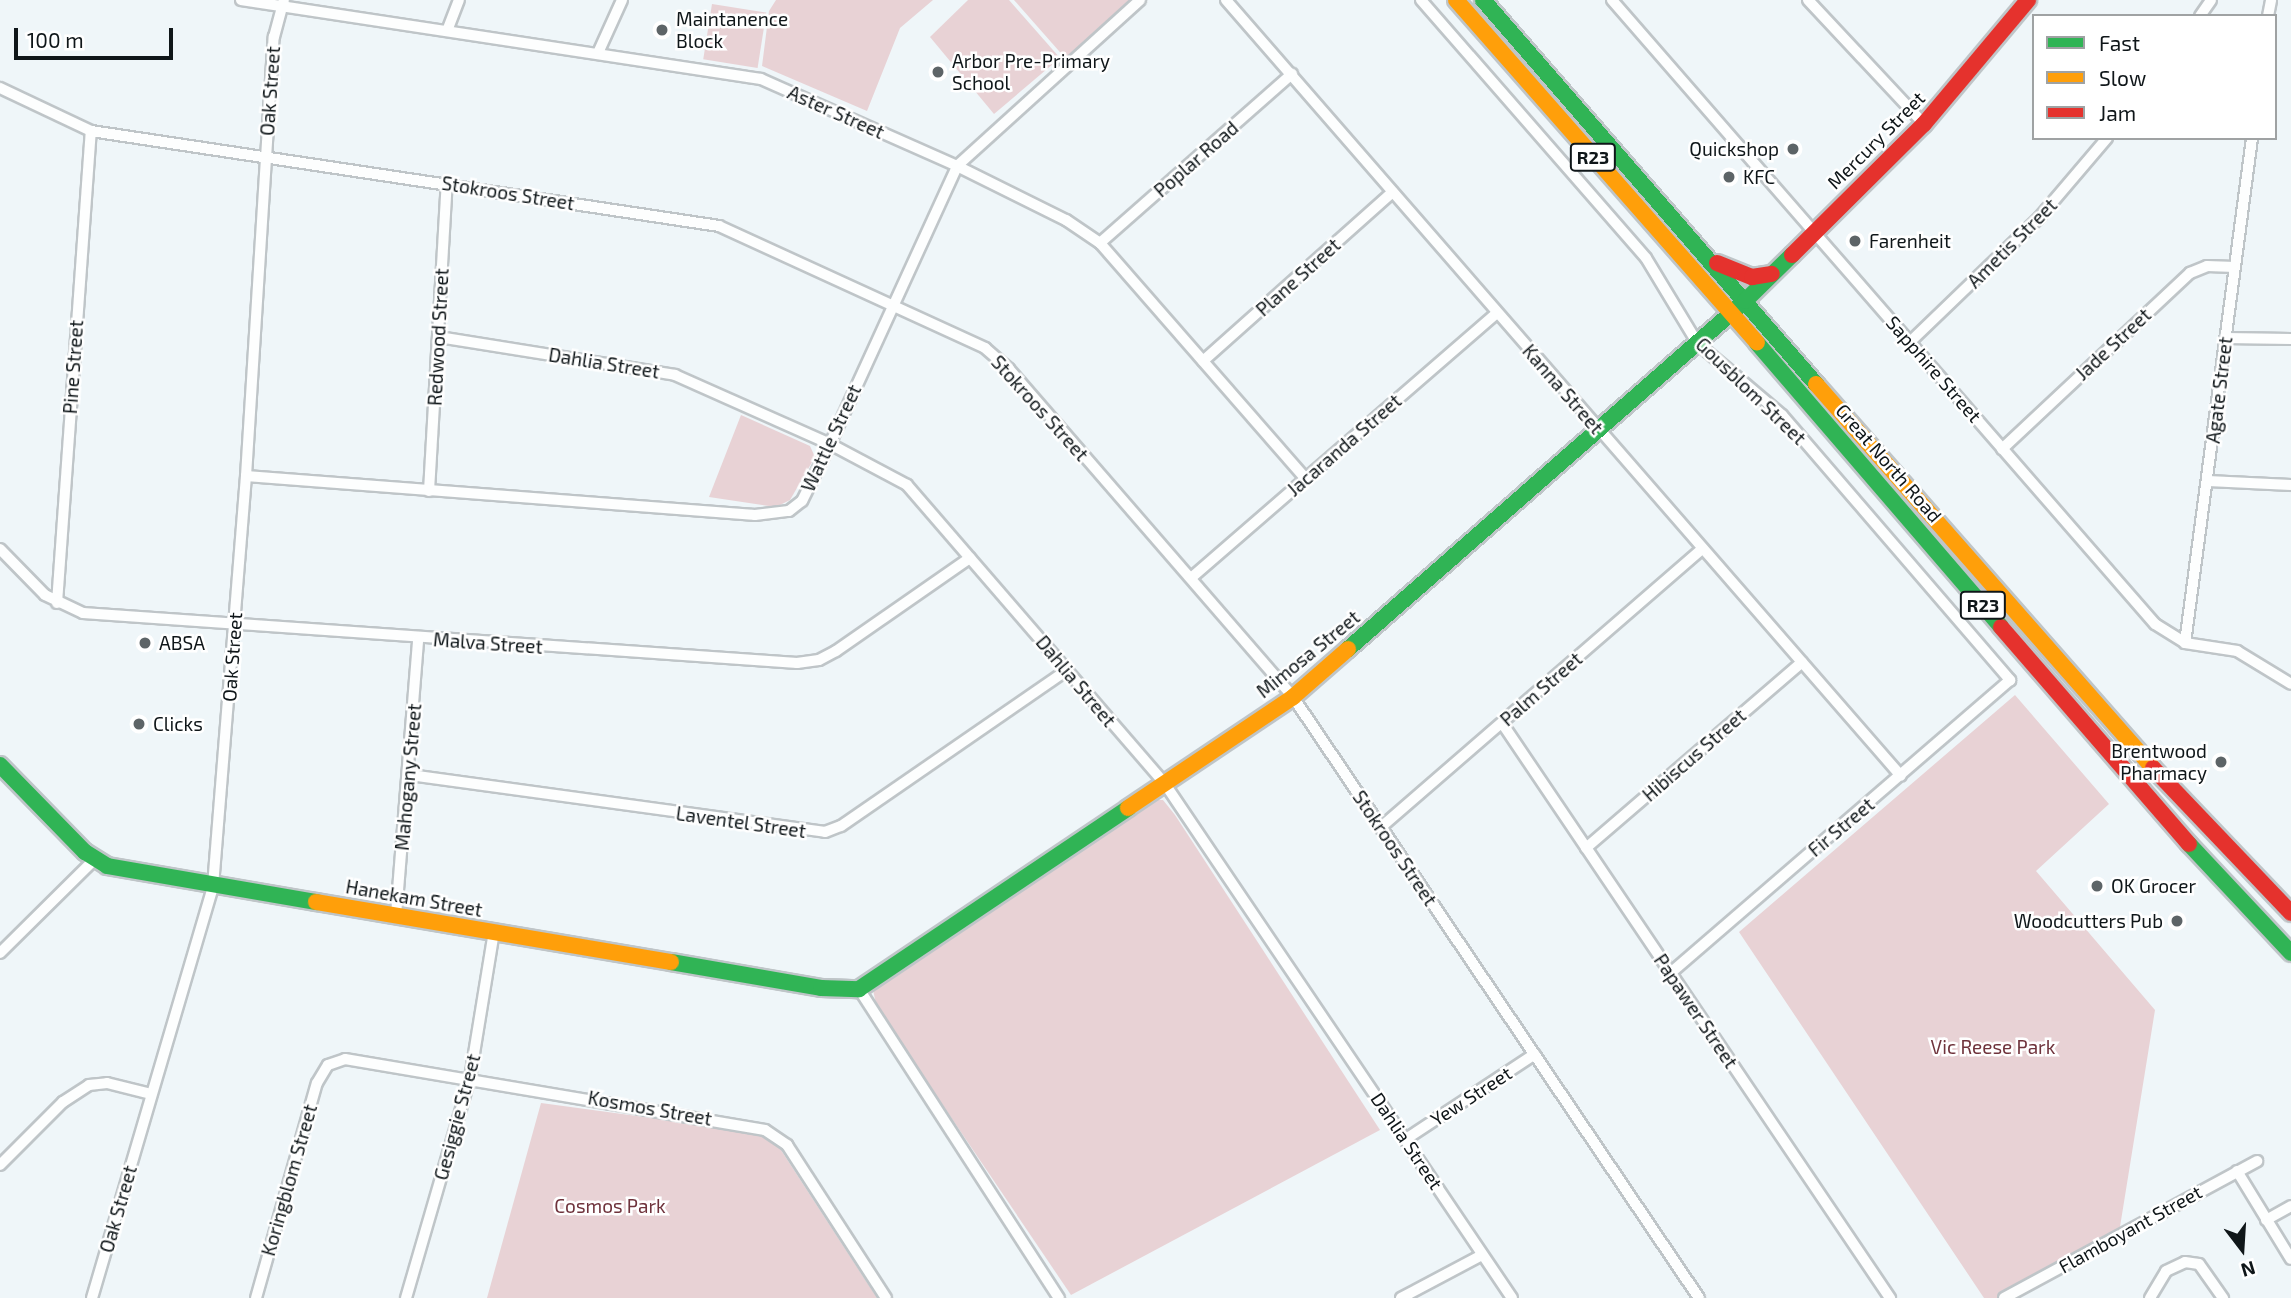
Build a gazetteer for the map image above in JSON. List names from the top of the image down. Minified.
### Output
{"streets":{"main road":["Mercury Street","R23","Great North Road","Mimosa Street","Hanekam Street"],"street":["Oak Street","Aster Street","Poplar Road","Stokroos Street","Ametis Street","Plane Street","Redwood Street","Jade Street","Dahlia Street","Pine Street","Sapphire Street","Kanna Street","Agate Street","Gousblom Street","Wattle Street","Jacaranda Street","Malva Street","Palm Street","Hibiscus Street","Mahogany Street","Laventel Street","Fir Street","Papawer Street","Yew Street","Kosmos Street","Gesiggie Street","Koringblom Street","Flamboyant Street"]},"crossings":[["Oak Street","Aster Street"],["Oak Street","Stokroos Street"],["Oak Street","Wattle Street"],["Oak Street","Malva Street"],["Oak Street","Hanekam Street"],["Aster Street","Poplar Road"],["Aster Street","Plane Street"],["Aster Street","Wattle Street"],["Aster Street","Jacaranda Street"],["Mercury Street","Sapphire Street"],["Mercury Street","Great North Road"],["Mercury Street","Mimosa Street"],["Poplar Road","Kanna Street"],["Stokroos Street","Redwood Street"],["Stokroos Street","Pine Street"],["Stokroos Street","Wattle Street"],["Stokroos Street","Jacaranda Street"],["Stokroos Street","Mimosa Street"],["Stokroos Street","Palm Street"],["Stokroos Street","Yew Street"],["Ametis Street","Sapphire Street"],["Plane Street","Kanna Street"],["Redwood Street","Dahlia Street"],["Redwood Street","Wattle Street"],["Jade Street","Sapphire Street"],["Jade Street","Agate Street"],["Dahlia Street","Wattle Street"],["Dahlia Street","Malva Street"],["Dahlia Street","Mimosa Street"],["Dahlia Street","Laventel Street"],["Dahlia Street","Yew Street"],["Pine Street","Malva Street"],["Sapphire Street","Agate Street"],["Kanna Street","Jacaranda Street"],["Kanna Street","Mimosa Street"],["Kanna Street","Palm Street"],["Kanna Street","Hibiscus Street"],["Kanna Street","Fir Street"],["Gousblom Street","Mimosa Street"],["Gousblom Street","Fir Street"],["Great North Road","Mimosa Street"],["Malva Street","Mahogany Street"],["Mimosa Street","Hanekam Street"],["Palm Street","Papawer Street"],["Hibiscus Street","Papawer Street"],["Mahogany Street","Laventel Street"],["Mahogany Street","Hanekam Street"],["Fir Street","Papawer Street"],["Hanekam Street","Gesiggie Street"],["Kosmos Street","Gesiggie Street"],["Kosmos Street","Koringblom Street"]],"parks":["Vic Reese Park","Cosmos Park"],"places":["Maintanence Block","Arbor Pre-Primary School","Quickshop","KFC","Farenheit","ABSA","Clicks","Brentwood Pharmacy","OK Grocer","Woodcutters Pub"],"legend":["Fast","Slow","Jam"],"scale_bar":"100 m","north":"bottom"}
